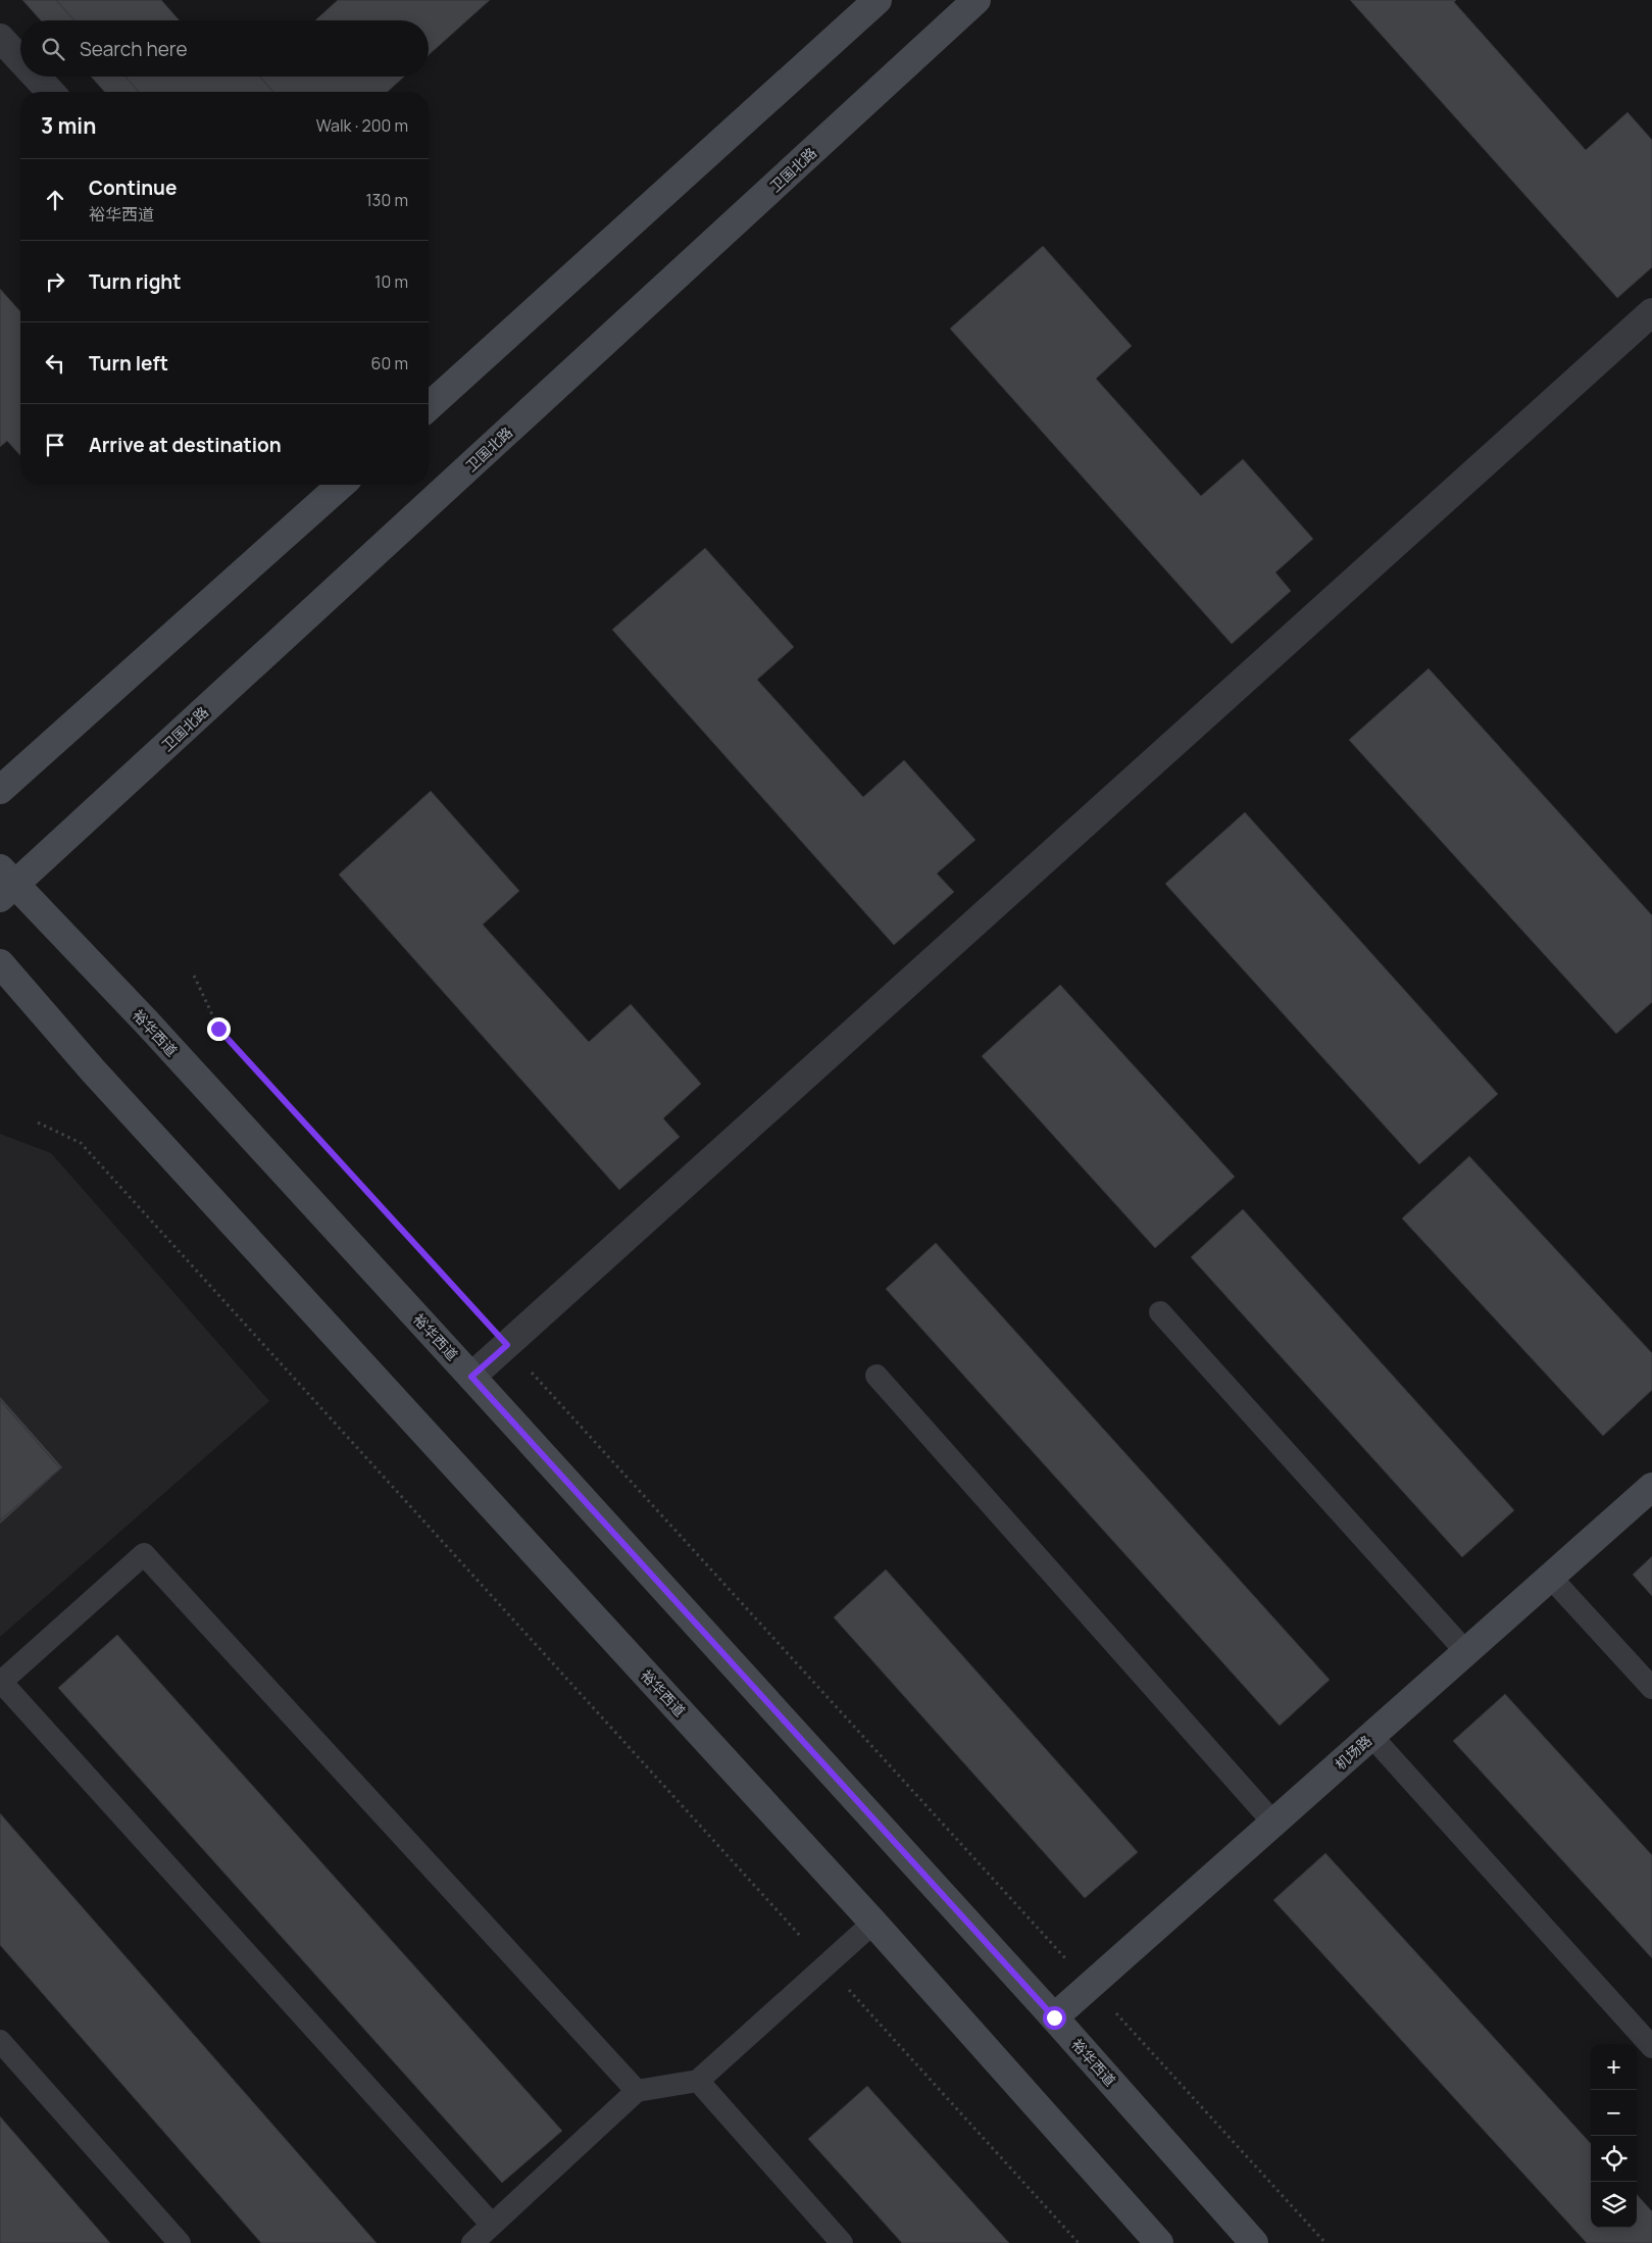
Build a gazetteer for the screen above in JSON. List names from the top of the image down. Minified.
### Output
{"streets":{"main road":["卫国北路","裕华西道","机场路"]},"crossings":[["卫国北路","裕华西道"],["裕华西道","机场路"]],"page":{"search":"Search here","heading":["3 min","Walk · 200 m"],"list":[["Continue","裕华西道","130 m"],["Turn right","10 m"],["Turn left","60 m"],"Arrive at destination"],"map_buttons":["+","−"]}}
